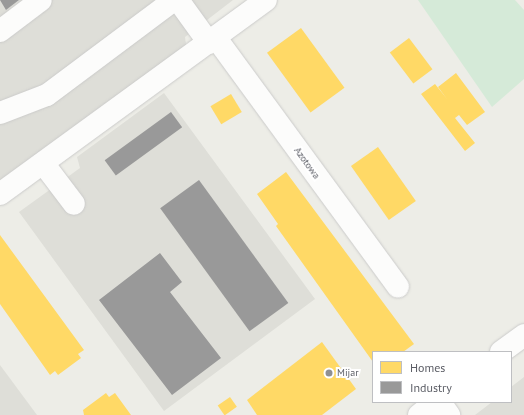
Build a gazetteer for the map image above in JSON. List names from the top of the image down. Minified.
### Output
{"streets":{"street":["Azotowa"]},"places":["Mijar"],"legend":["Homes","Industry"]}
